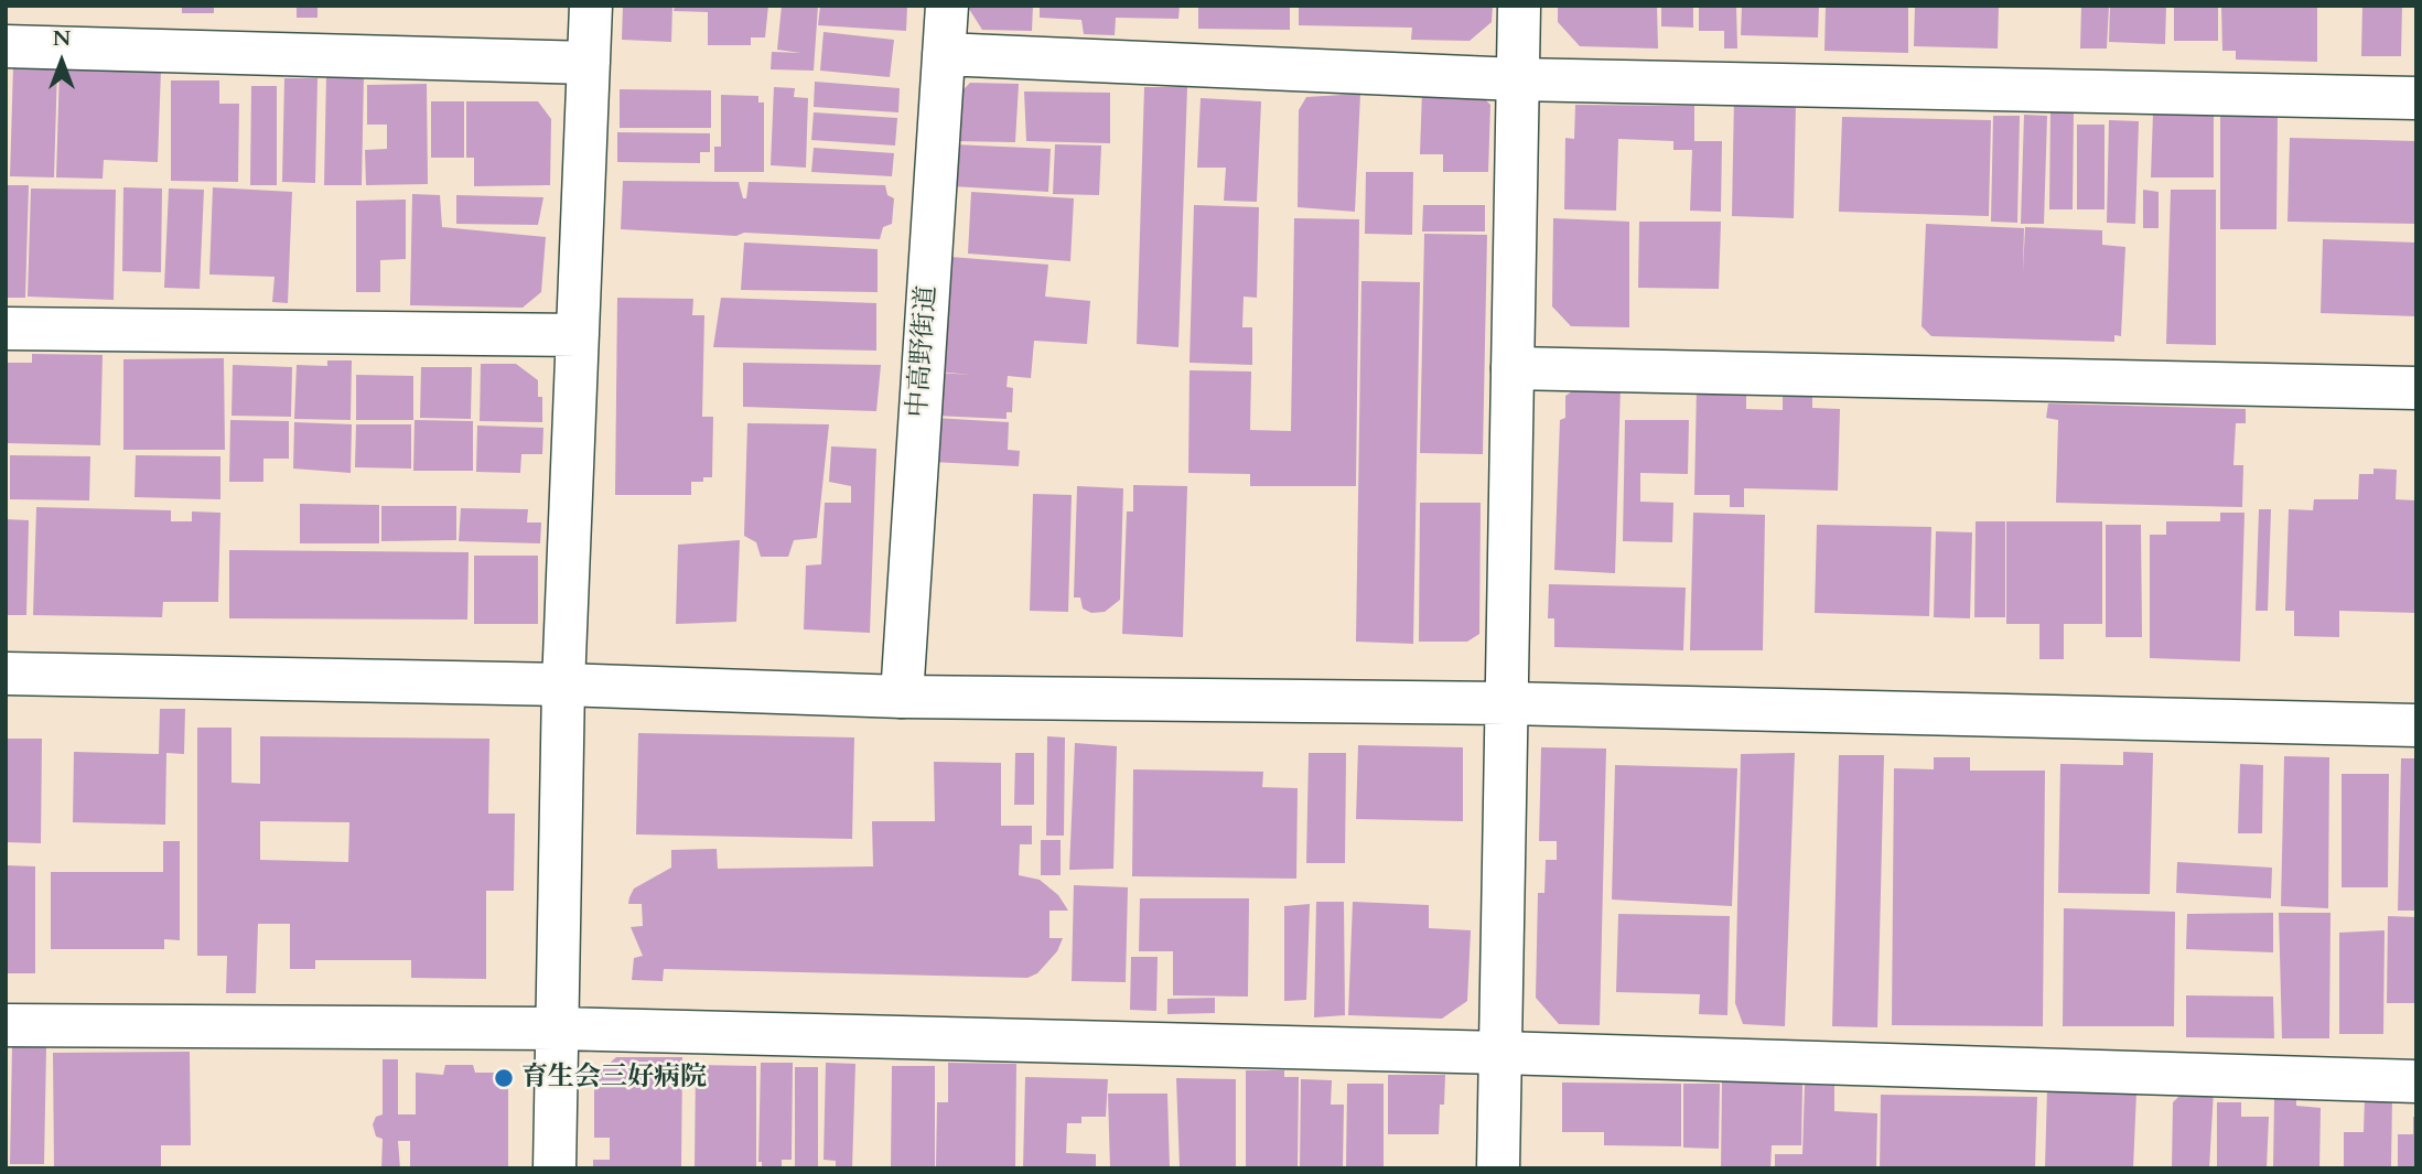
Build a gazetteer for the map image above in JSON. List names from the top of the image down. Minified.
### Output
{"streets":{"street":["中高野街道"]},"places":["育生会三好病院"],"north":"top"}
